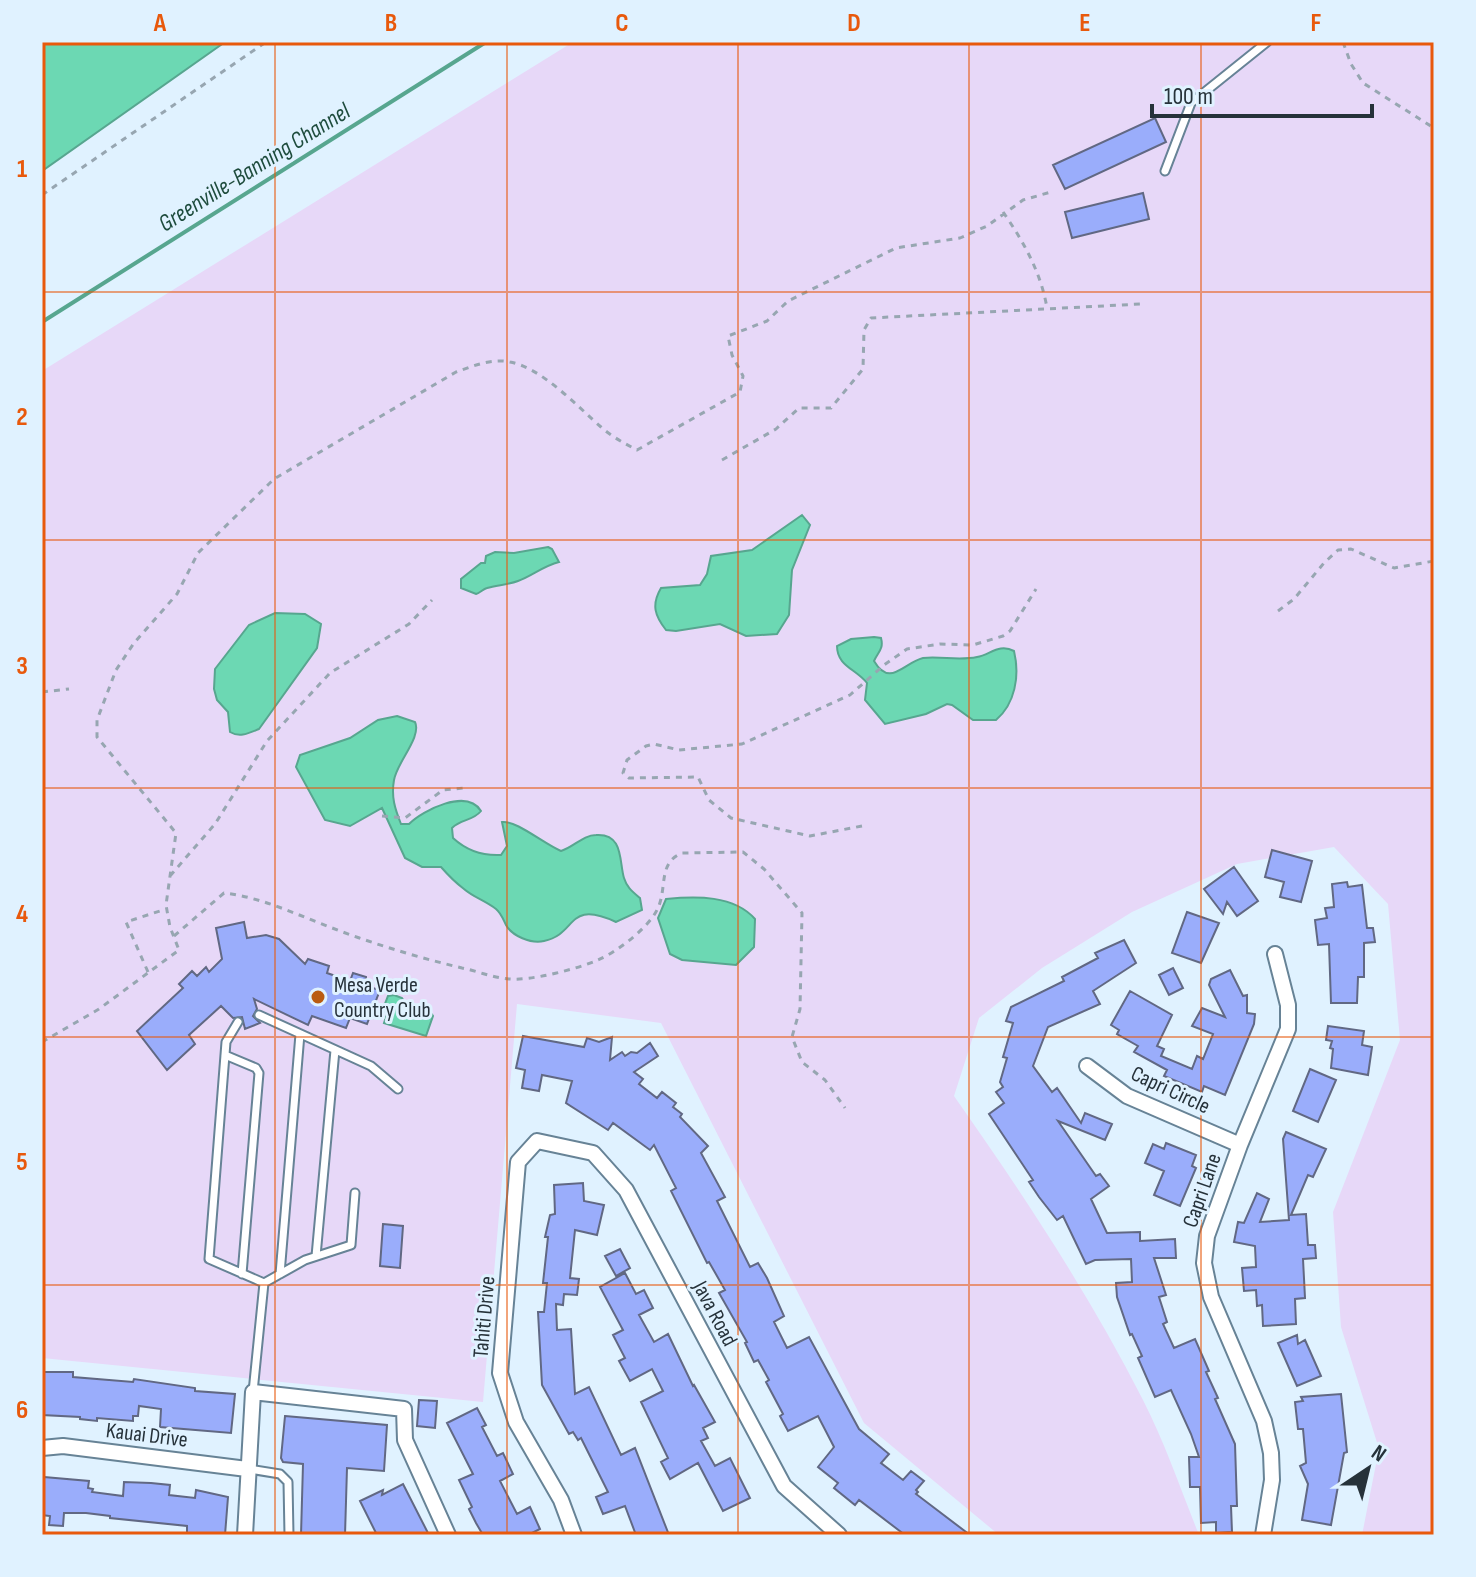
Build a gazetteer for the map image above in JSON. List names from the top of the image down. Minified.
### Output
{"streets":{"street":["Capri Circle","Capri Lane","Java Road","Tahiti Drive","Kauai Drive"]},"crossings":[["Capri Circle","Capri Lane"],["Java Road","Tahiti Drive"]],"water":["Greenville-Banning Channel"],"places":["Mesa Verde Country Club"],"scale_bar":"100 m","north":"top right","grid":{"columns":["A","B","C","D","E","F"],"rows":["1","2","3","4","5","6"]}}
